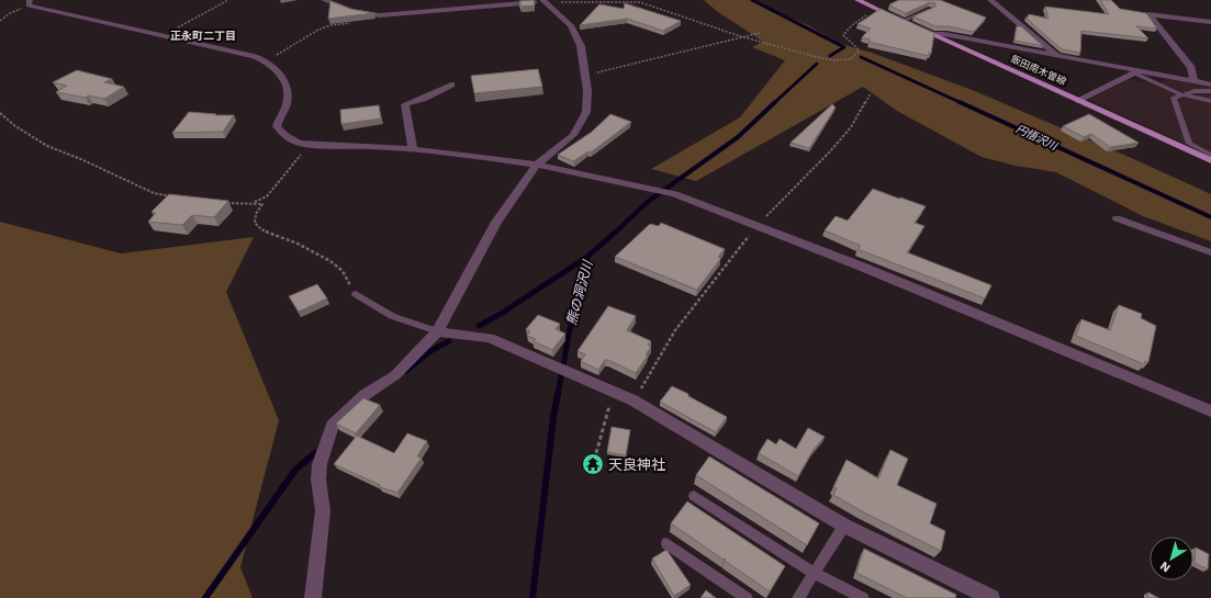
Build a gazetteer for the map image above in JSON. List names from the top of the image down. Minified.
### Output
{"streets":{"main road":["飯田南木曽線"]},"districts":["正永町二丁目"],"water":["円悟沢川","熊の洞沢川"],"places":{"temple":["天良神社"]},"north":"bottom left"}
